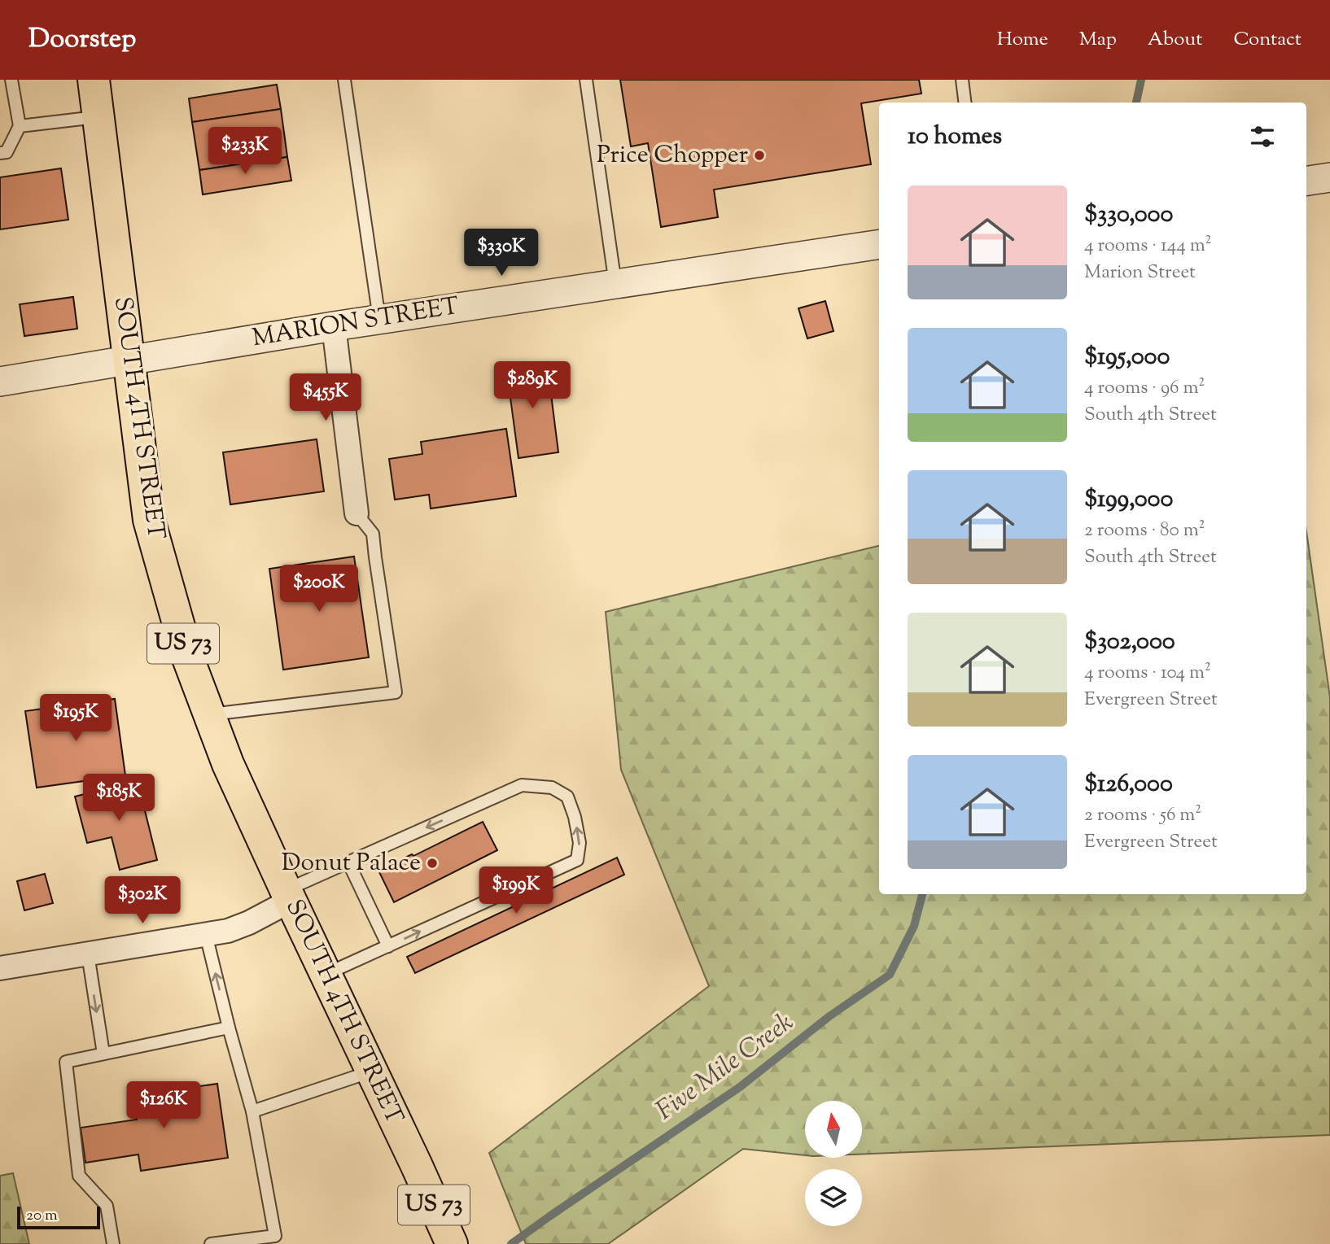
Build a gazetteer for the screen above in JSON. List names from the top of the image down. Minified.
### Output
{"streets":{"highway":["SOUTH 4TH STREET","US 73"],"street":["MARION STREET"]},"crossings":[["MARION STREET","SOUTH 4TH STREET"]],"water":["Five Mile Creek"],"places":["Price Chopper","Donut Palace"],"scale_bar":"20 m","north":"top","page":{"header":"Doorstep","nav":["Home","Map","About","Contact"],"heading":"10 homes","price":["$233K","$330K","$289K","$455K","$200K","$195K","$185K","$199K","$302K","$126K"],"list":[{"name":"$330,000","note":"4 rooms · 144 m² · Marion Street"},{"name":"$195,000","note":"4 rooms · 96 m² · South 4th Street"},{"name":"$199,000","note":"2 rooms · 80 m² · South 4th Street"},{"name":"$302,000","note":"4 rooms · 104 m² · Evergreen Street"},{"name":"$126,000","note":"2 rooms · 56 m² · Evergreen Street"}],"scale":"20 m"}}
